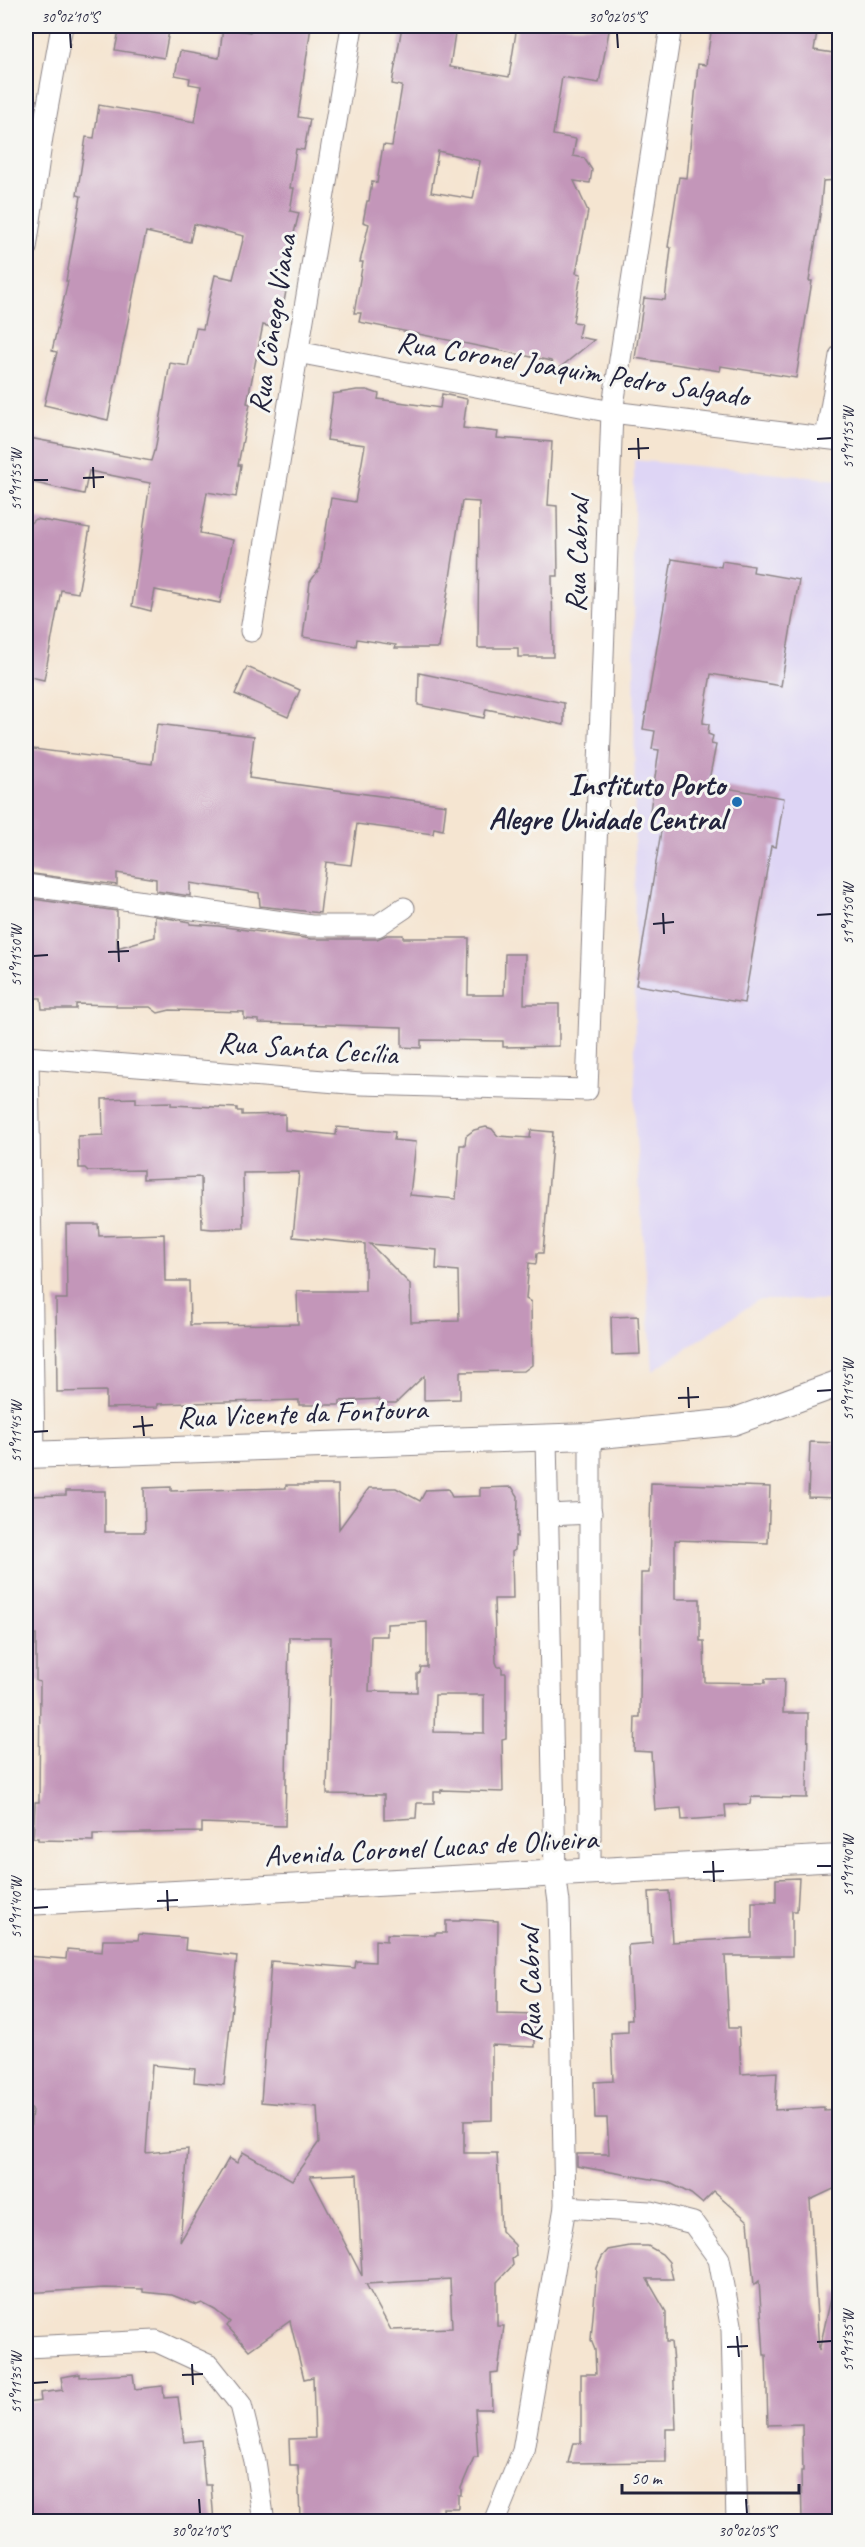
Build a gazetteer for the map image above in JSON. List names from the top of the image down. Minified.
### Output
{"streets":{"street":["Rua Cônego Viana","Rua Coronel Joaquim Pedro Salgado","Rua Cabral","Rua Santa Cecília","Rua Vicente da Fontoura","Avenida Coronel Lucas de Oliveira"]},"crossings":[["Rua Cônego Viana","Rua Coronel Joaquim Pedro Salgado"],["Rua Coronel Joaquim Pedro Salgado","Rua Cabral"],["Rua Cabral","Rua Santa Cecília"],["Rua Cabral","Rua Vicente da Fontoura"],["Rua Cabral","Avenida Coronel Lucas de Oliveira"]],"places":["Instituto Porto Alegre Unidade Central"],"scale_bar":"50 m","coordinates":["30°02'10\"S","30°02'05\"S","51°11'55\"W","51°11'50\"W","51°11'45\"W","51°11'40\"W","51°11'35\"W"]}
